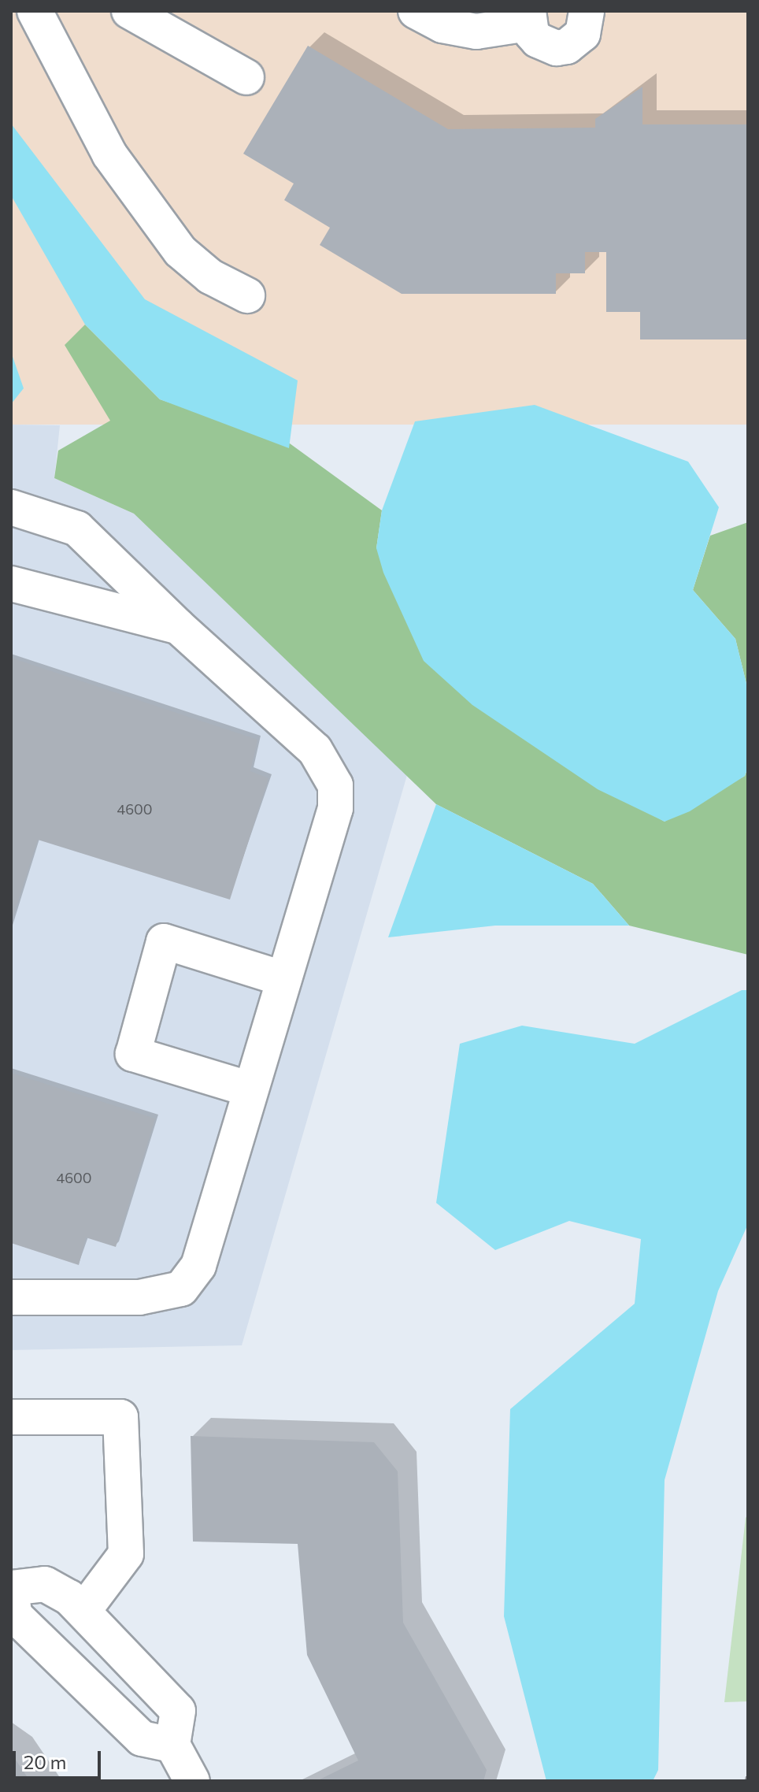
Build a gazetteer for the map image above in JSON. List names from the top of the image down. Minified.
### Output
{"house_numbers":["4600","4600"],"scale_bar":"20 m"}
